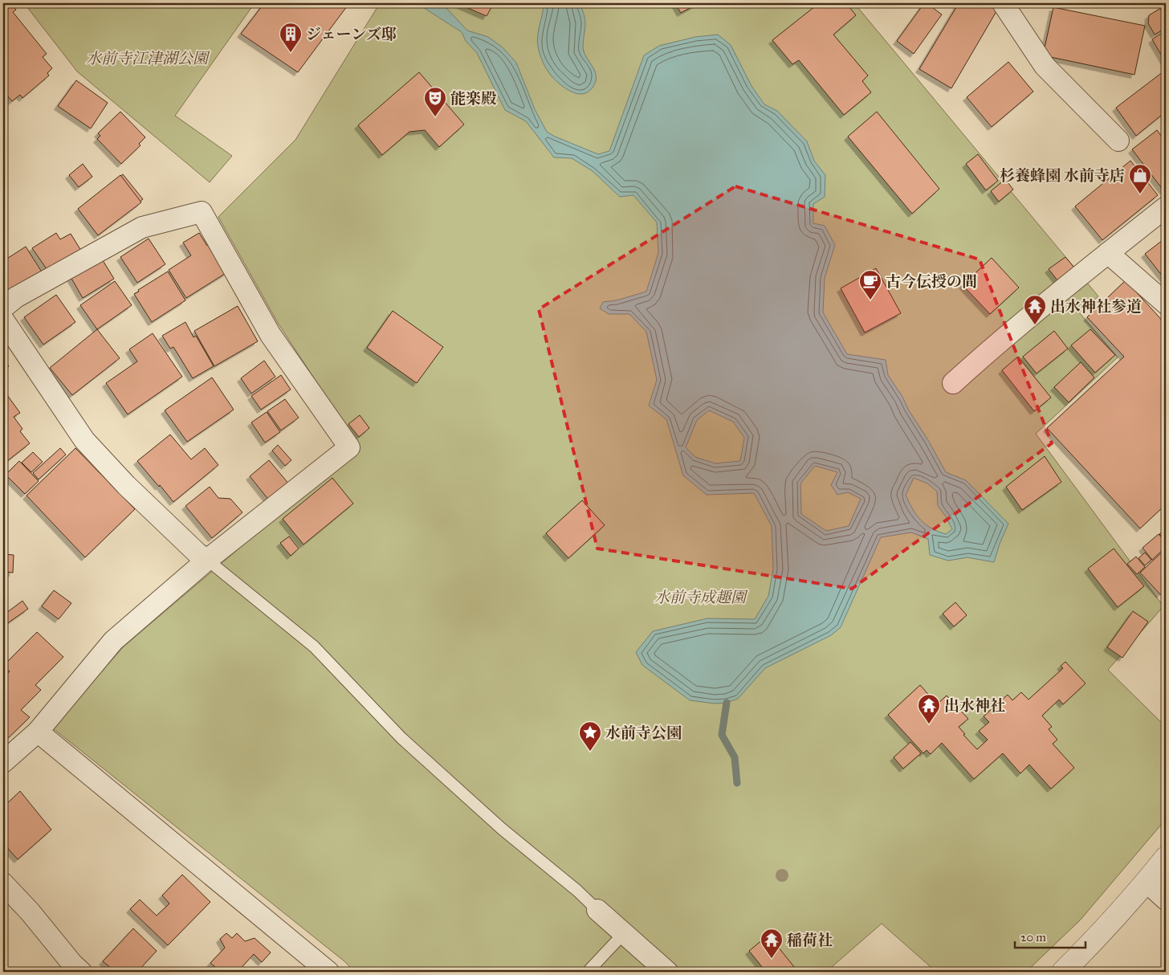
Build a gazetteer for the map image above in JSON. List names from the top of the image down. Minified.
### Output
{"parks":["水前寺江津湖公園","水前寺成趣園"],"places":{"building":["ジェーンズ邸"],"theatre":["能楽殿"],"shop":["杉養蜂園 水前寺店"],"cafe":["古今伝授の間"],"temple":["出水神社参道","出水神社","稲荷社"],"place":["水前寺公園"]},"scale_bar":"20 m"}
